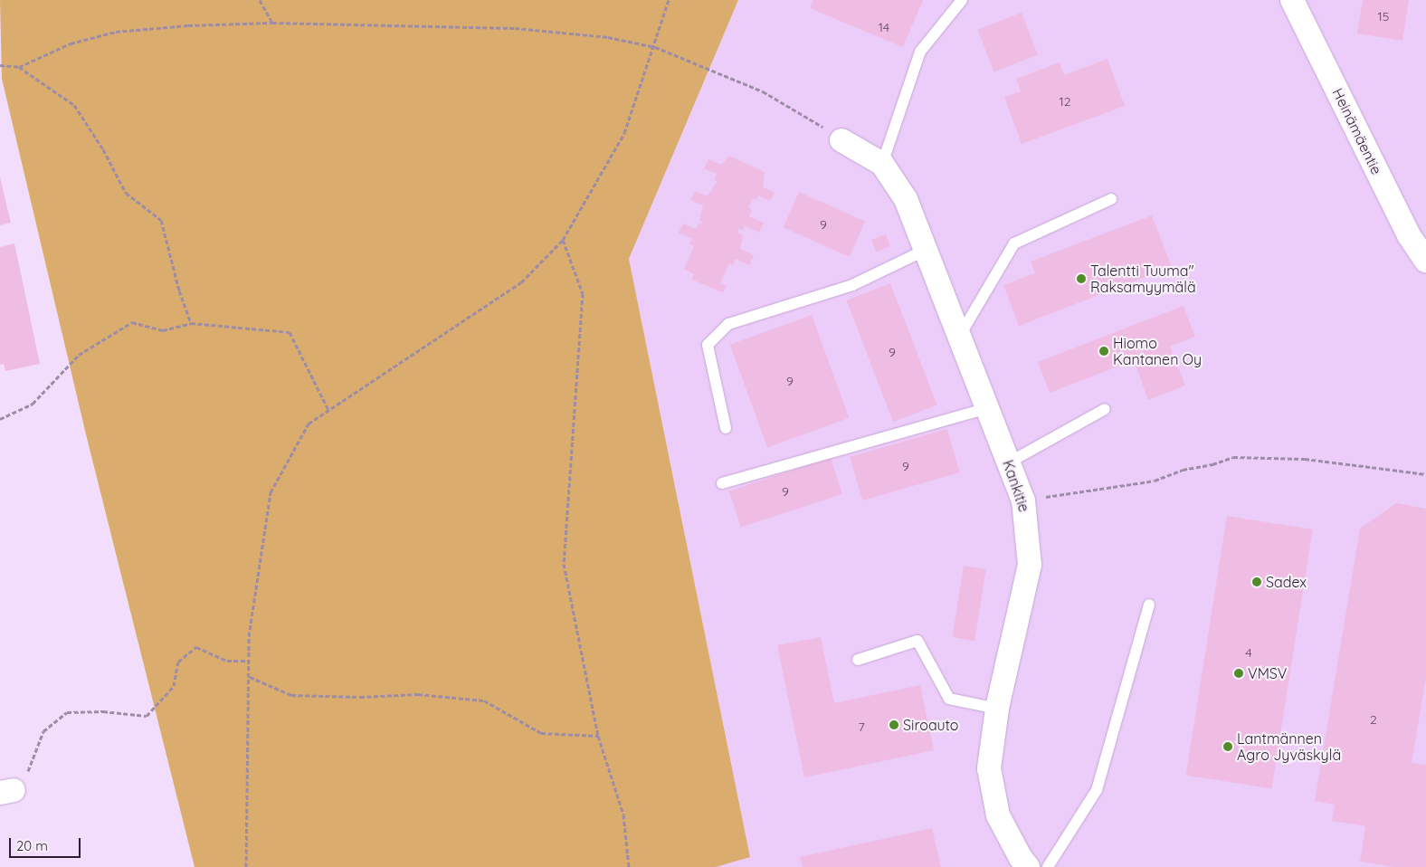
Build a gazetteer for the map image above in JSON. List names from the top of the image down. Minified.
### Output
{"streets":{"street":["Heinämäentie","Kankitie"]},"places":["Talentti Tuuma\" Raksamyymälä","Hiomo Kantanen Oy","Sadex","VMSV","Siroauto","Lantmännen Agro Jyväskylä"],"house_numbers":["15","14","12","9","9","9","9","9","4","2","7"],"scale_bar":"20 m"}
